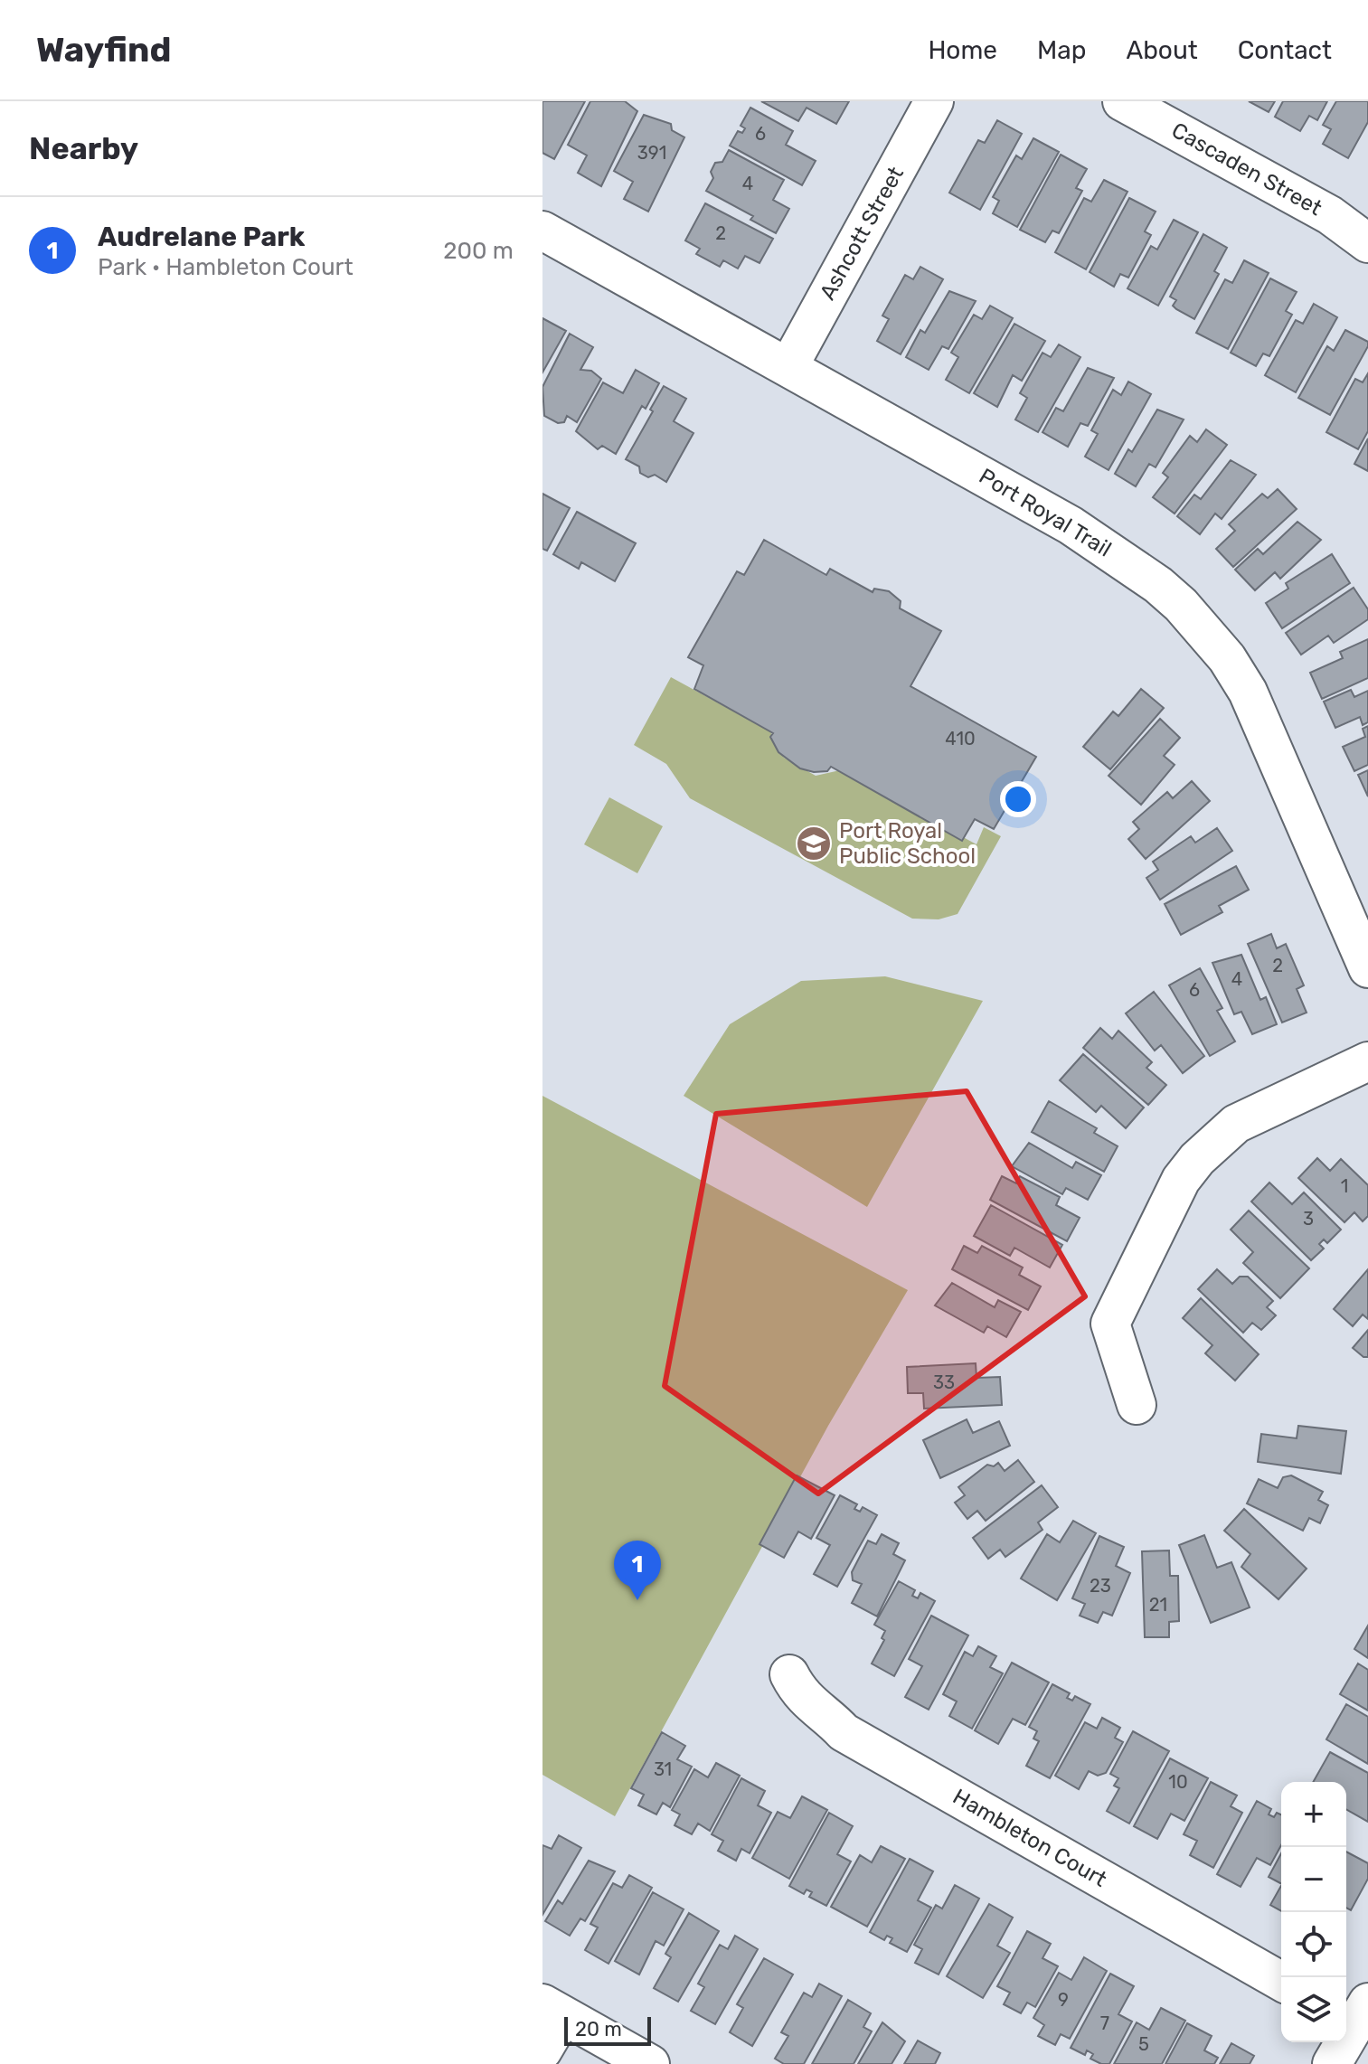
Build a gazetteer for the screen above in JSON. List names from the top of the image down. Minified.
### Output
{"streets":{"street":["Cascaden Street","Ashcott Street","Port Royal Trail","Hambleton Court"]},"crossings":[["Ashcott Street","Port Royal Trail"]],"places":{"school or university":["Port Royal Public School"]},"house_numbers":["6","391","4","2","410","2","4","6","1","3","33","23","21","31","10","9","7","5"],"scale_bar":"20 m","page":{"header":"Wayfind","nav":["Home","Map","About","Contact"],"heading":"Nearby","list":[{"mark":"1","name":"Audrelane Park","note":"Park · Hambleton Court","value":"200 m"}],"pins":"1","map_buttons":["+","−"],"scale":"20 m"}}
